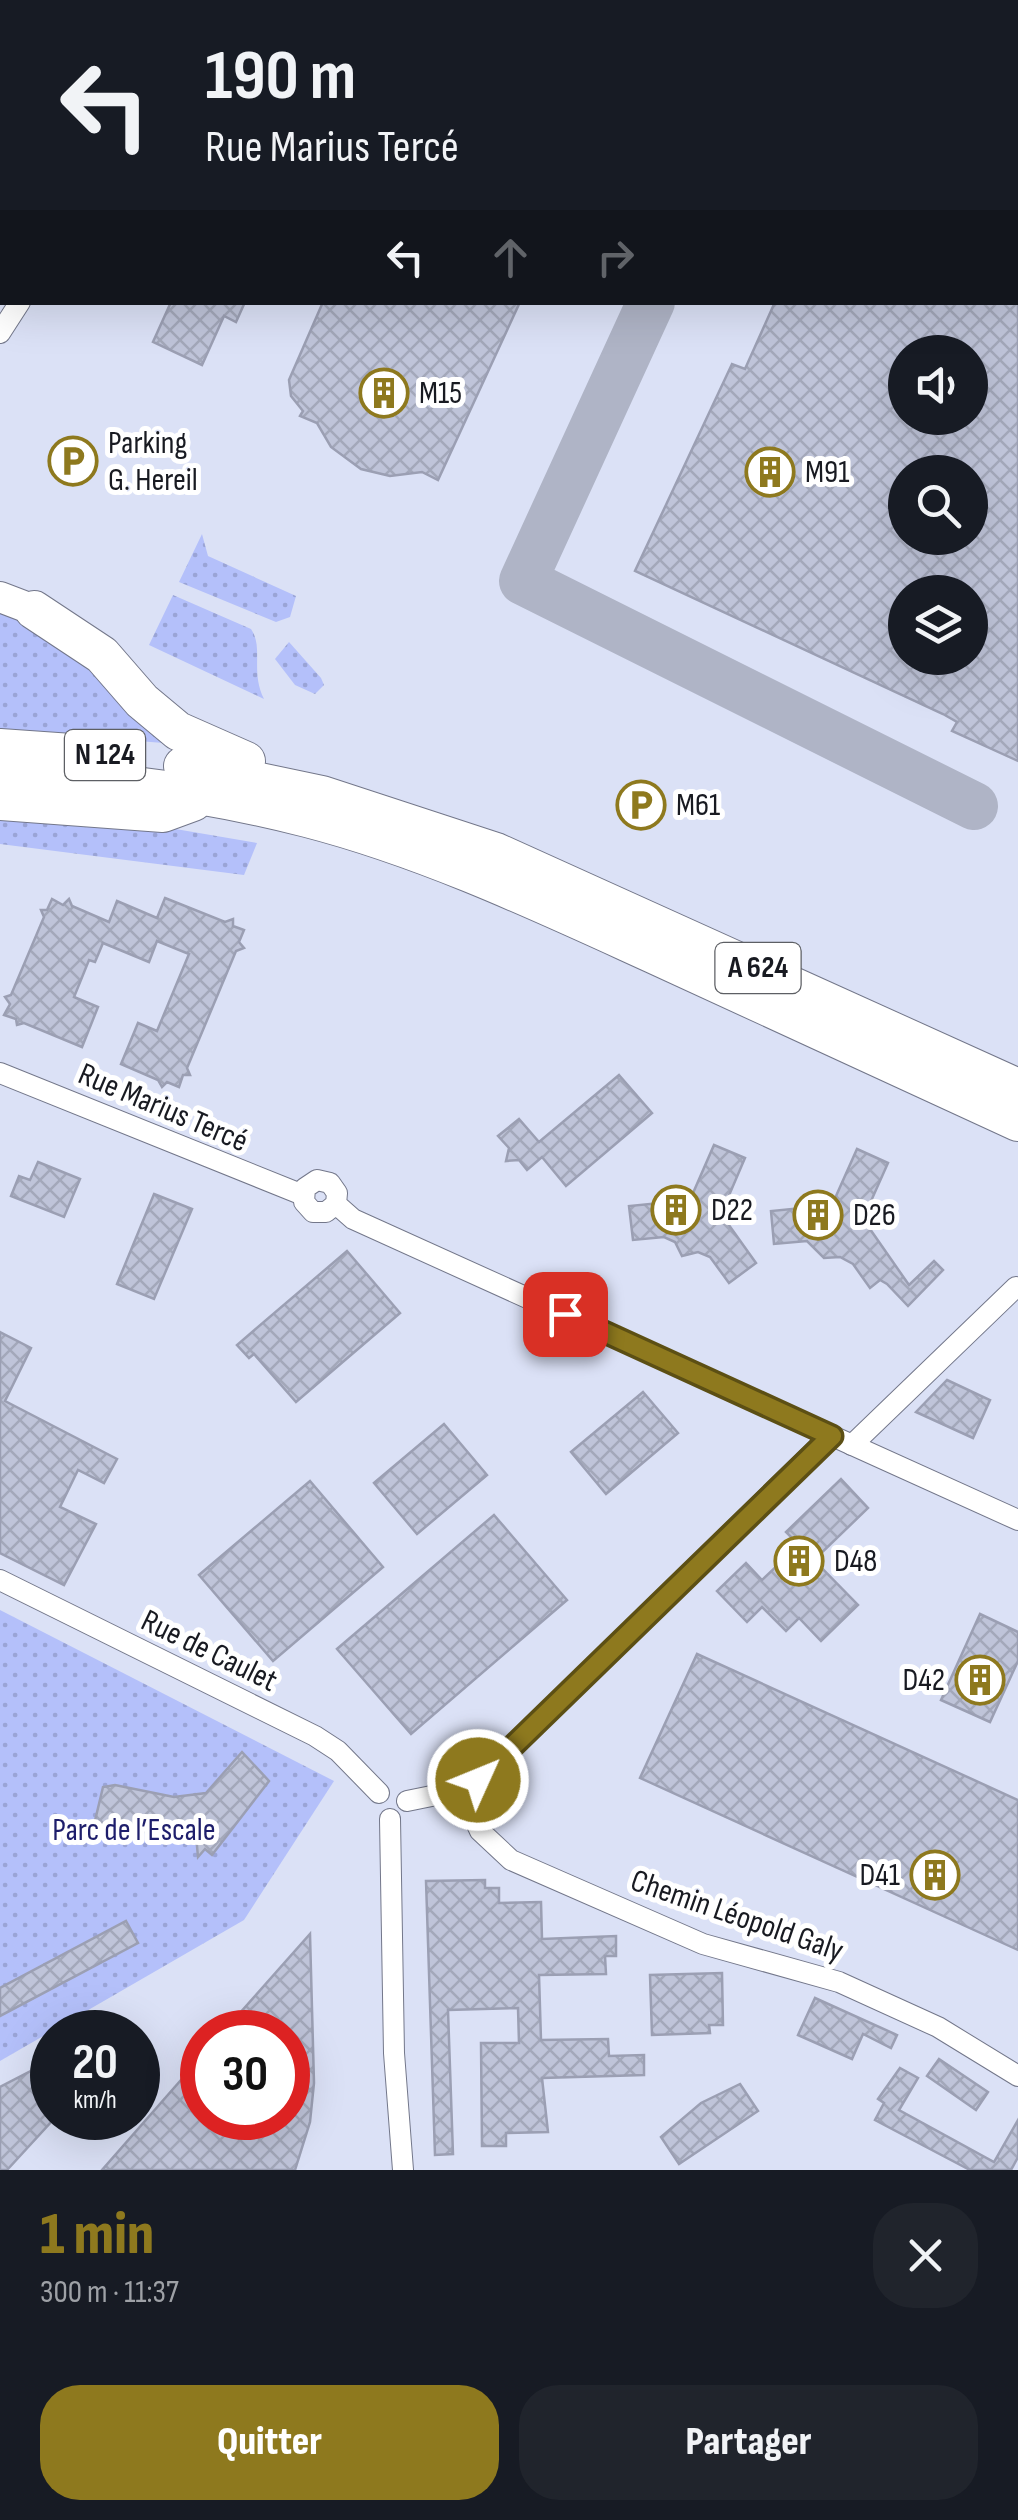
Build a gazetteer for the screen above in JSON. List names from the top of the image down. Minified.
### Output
{"streets":{"highway":["N 124","A 624"],"street":["Rue Marius Tercé","Rue de Caulet","Chemin Léopold Galy"]},"crossings":[["N 124","A 624"]],"parks":["Parc de l’Escale"],"places":{"building":["M15","M91","D22","D26","D48","D42","D41"],"parking":["Parking G. Hereil","M61"]},"page":{"turn":["190 m","Rue Marius Tercé"],"speed":"20 km/h","limit":"30","heading":["1 min","300 m · 11:37"],"buttons":["Quitter","Partager"]}}
